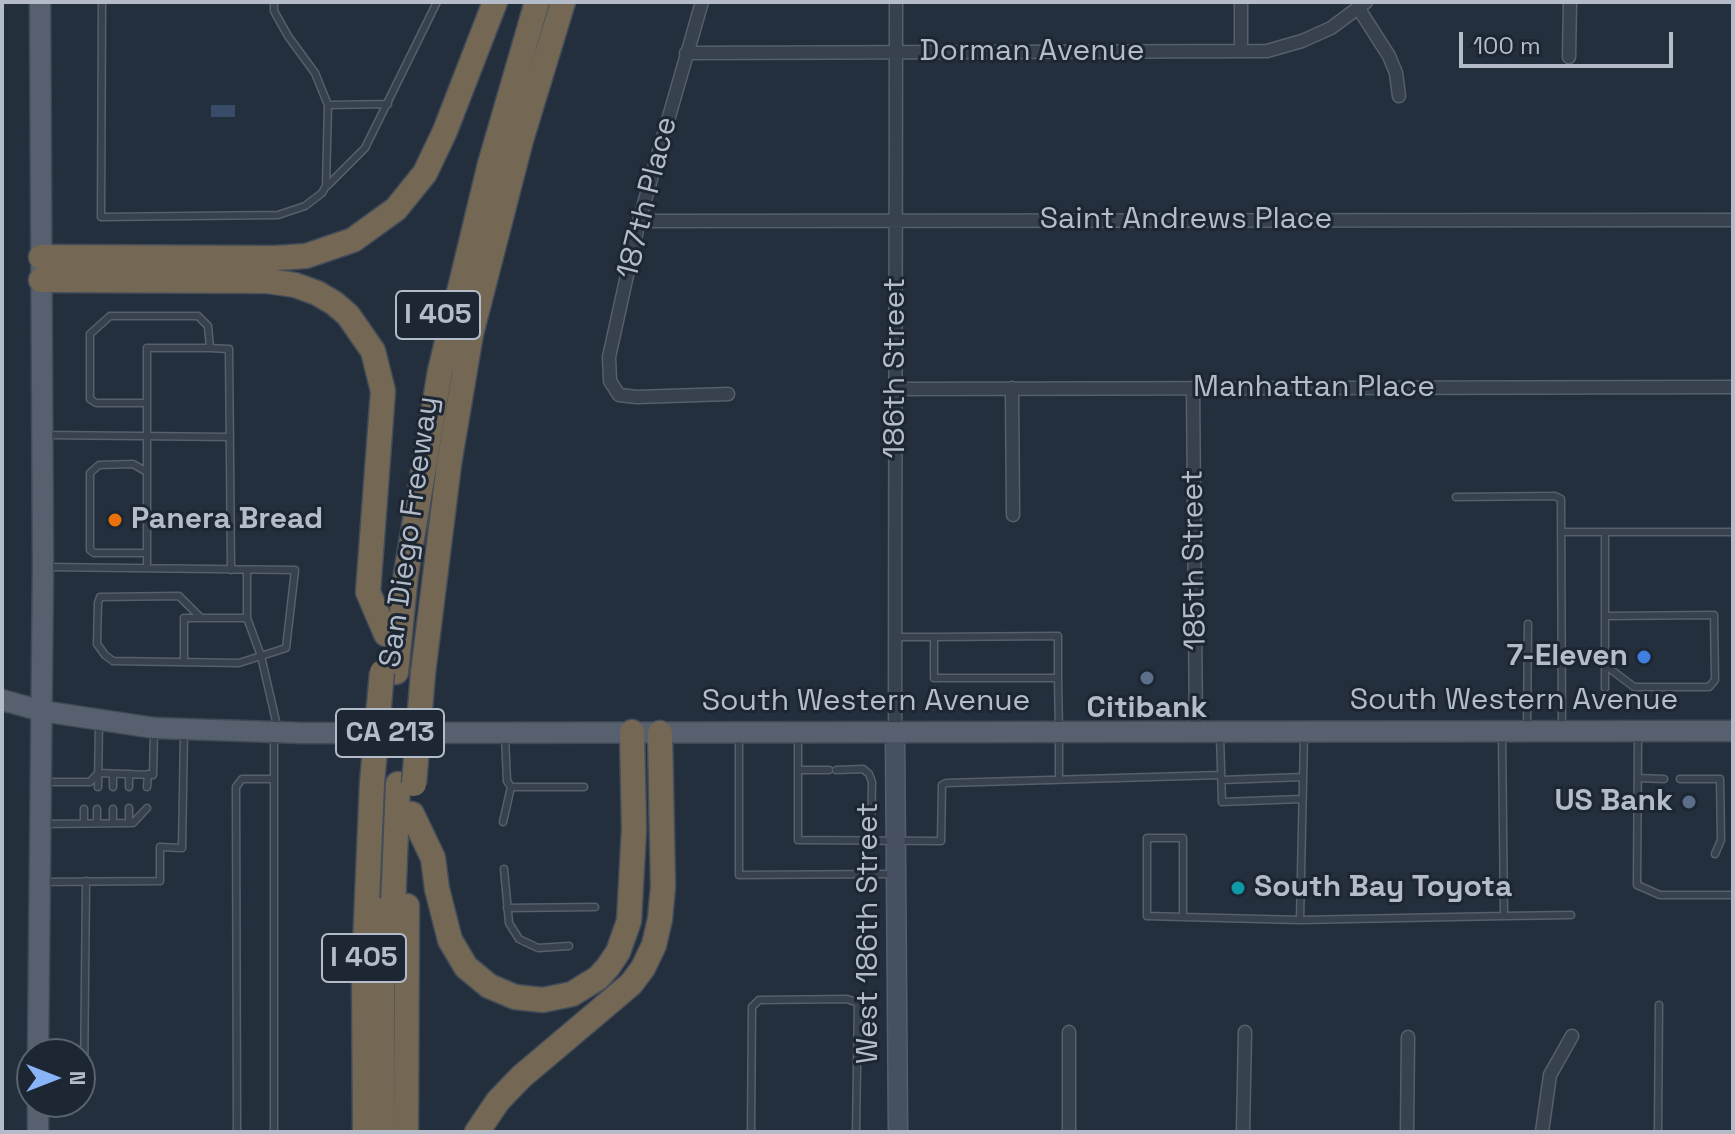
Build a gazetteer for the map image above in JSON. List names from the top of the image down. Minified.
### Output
{"streets":{"highway":["I 405","San Diego Freeway"],"main road":["South Western Avenue","CA 213"],"street":["Dorman Avenue","187th Place","Saint Andrews Place","186th Street","Manhattan Place","185th Street","West 186th Street"]},"crossings":[["Dorman Avenue","187th Place"],["Dorman Avenue","186th Street"],["187th Place","Saint Andrews Place"],["Saint Andrews Place","186th Street"],["186th Street","Manhattan Place"],["186th Street","South Western Avenue"],["186th Street","West 186th Street"],["Manhattan Place","185th Street"],["185th Street","South Western Avenue"],["South Western Avenue","West 186th Street"]],"places":["Panera Bread","7-Eleven","Citibank","US Bank","South Bay Toyota"],"scale_bar":"100 m","north":"right"}
